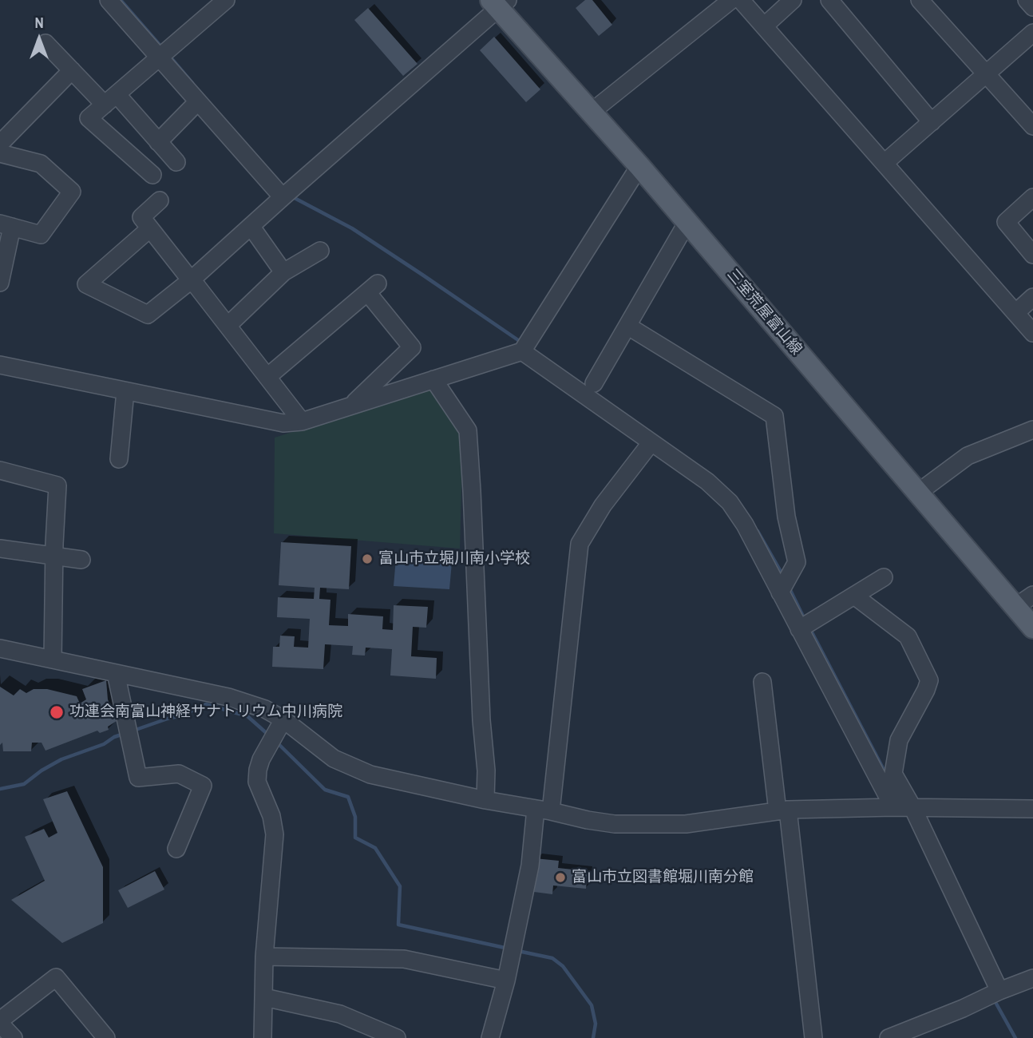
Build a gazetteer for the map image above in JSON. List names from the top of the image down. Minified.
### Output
{"streets":{"main road":["三室荒屋富山線"]},"places":["富山市立堀川南小学校","功連会南富山神経サナトリウム中川病院","富山市立図書館堀川南分館"],"north":"top"}
